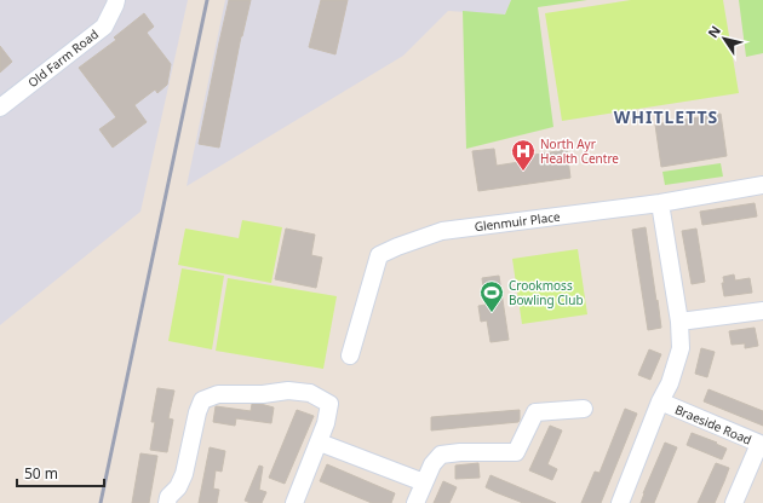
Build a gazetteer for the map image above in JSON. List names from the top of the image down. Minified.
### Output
{"streets":{"street":["Old Farm Road","Glenmuir Place","Braeside Road"]},"crossings":[["Glenmuir Place","Braeside Road"]],"districts":["WHITLETTS"],"places":{"hospital":["North Ayr Health Centre"],"sports":["Crookmoss Bowling Club"]},"scale_bar":"50 m","north":"top left"}
